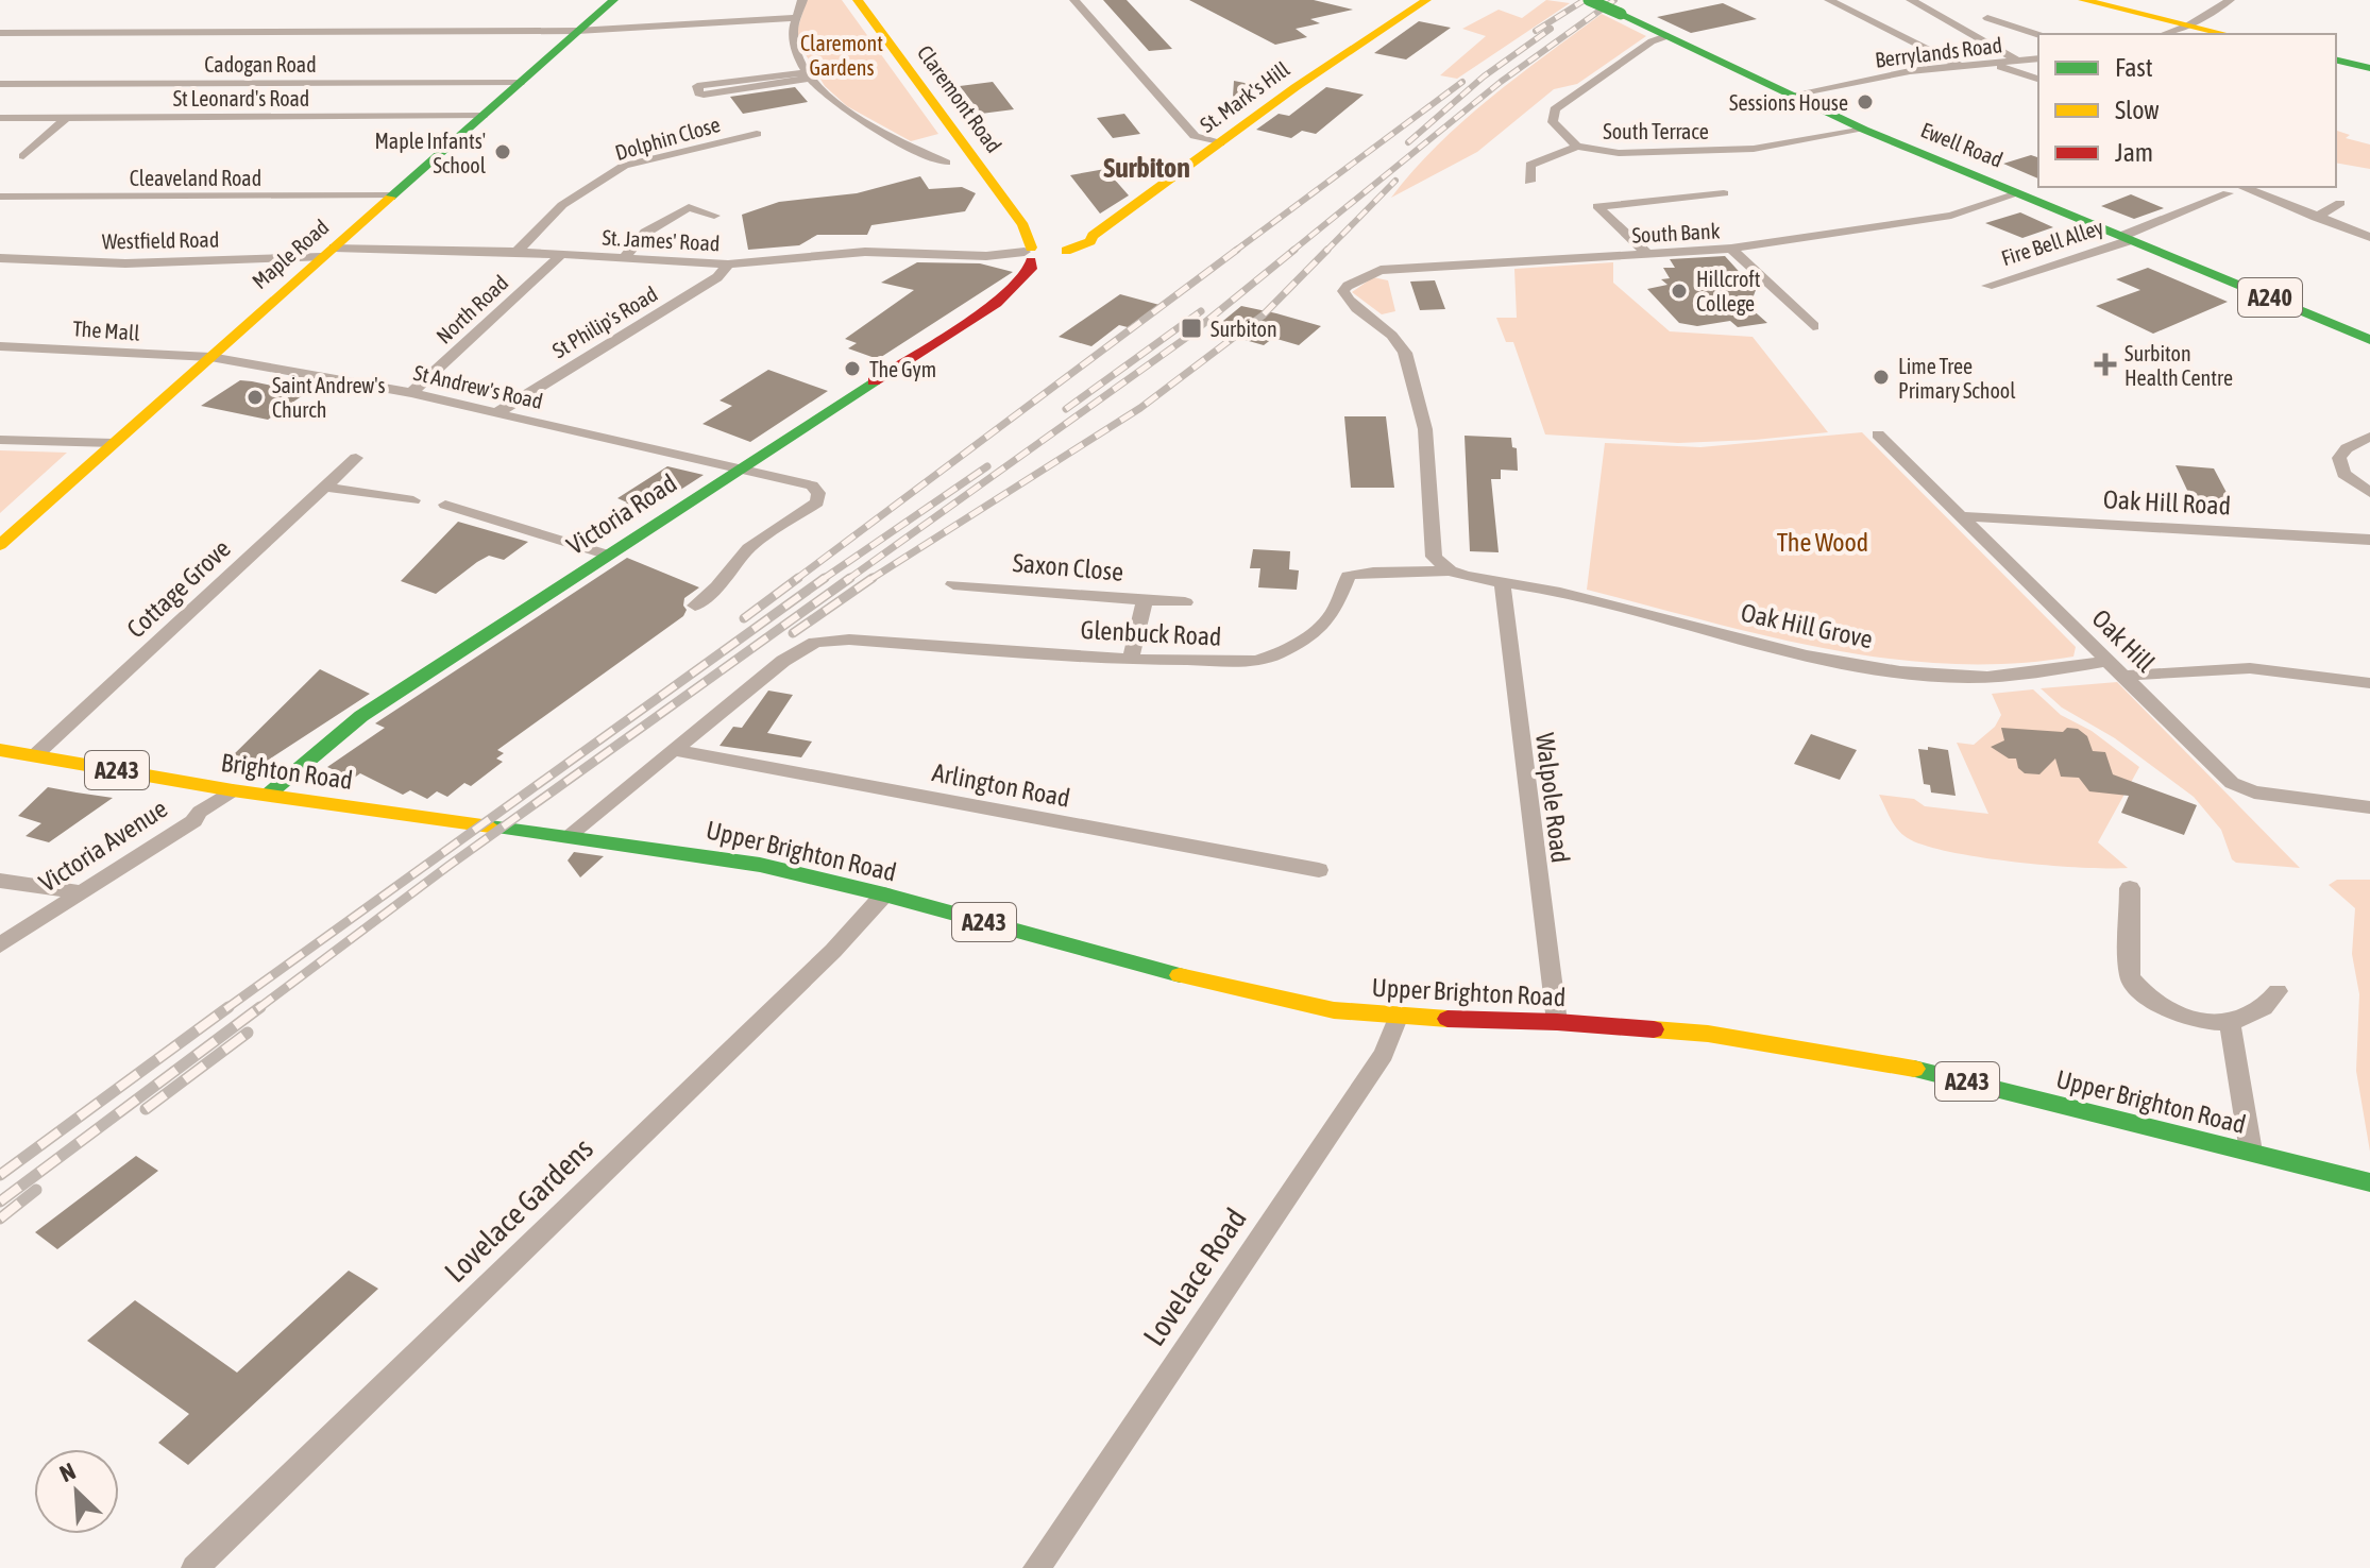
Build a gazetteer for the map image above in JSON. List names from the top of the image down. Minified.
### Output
{"streets":{"main road":["St. Mark's Hill","Claremont Road","Ewell Road","Maple Road","A240","Victoria Road","A243","Brighton Road","Upper Brighton Road"],"street":["Berrylands Road","Cadogan Road","St Leonard's Road","South Terrace","Dolphin Close","Cleaveland Road","South Bank","Westfield Road","St. James' Road","Fire Bell Alley","North Road","St Philip's Road","The Mall","St Andrew's Road","Oak Hill Road","Saxon Close","Cottage Grove","Oak Hill Grove","Glenbuck Road","Oak Hill","Arlington Road","Walpole Road","Victoria Avenue","Lovelace Gardens","Lovelace Road"]},"crossings":[["Berrylands Road","Ewell Road"],["Cadogan Road","Maple Road"],["St. Mark's Hill","Claremont Road"],["St. Mark's Hill","St. James' Road"],["St. Mark's Hill","Victoria Road"],["St Leonard's Road","Maple Road"],["Claremont Road","St. James' Road"],["Claremont Road","Victoria Road"],["South Terrace","Ewell Road"],["Dolphin Close","St. James' Road"],["Ewell Road","South Bank"],["Ewell Road","Fire Bell Alley"],["Cleaveland Road","Maple Road"],["South Bank","Oak Hill Grove"],["South Bank","Glenbuck Road"],["Westfield Road","St. James' Road"],["Westfield Road","Maple Road"],["St. James' Road","Maple Road"],["St. James' Road","North Road"],["St. James' Road","St Philip's Road"],["St. James' Road","Victoria Road"],["Maple Road","The Mall"],["Maple Road","St Andrew's Road"],["North Road","St Andrew's Road"],["St Philip's Road","St Andrew's Road"],["The Mall","St Andrew's Road"],["St Andrew's Road","Victoria Road"],["Oak Hill Road","Oak Hill"],["Victoria Road","Brighton Road"],["Saxon Close","Glenbuck Road"],["Cottage Grove","Brighton Road"],["Oak Hill Grove","Glenbuck Road"],["Oak Hill Grove","Oak Hill"],["Oak Hill Grove","Walpole Road"],["Glenbuck Road","Brighton Road"],["Glenbuck Road","Arlington Road"],["Glenbuck Road","Upper Brighton Road"],["Brighton Road","Victoria Avenue"],["Brighton Road","Upper Brighton Road"],["Walpole Road","Upper Brighton Road"],["Upper Brighton Road","Lovelace Gardens"],["Upper Brighton Road","Lovelace Road"]],"districts":["Surbiton"],"parks":["Claremont Gardens","The Wood"],"places":{"other":["Sessions House","Maple Infants' School","Hillcroft College","The Gym","Lime Tree Primary School","Saint Andrew's Church"],"transit":["Surbiton"],"health":["Surbiton Health Centre"]},"legend":["Fast","Slow","Jam"],"north":"top left"}
